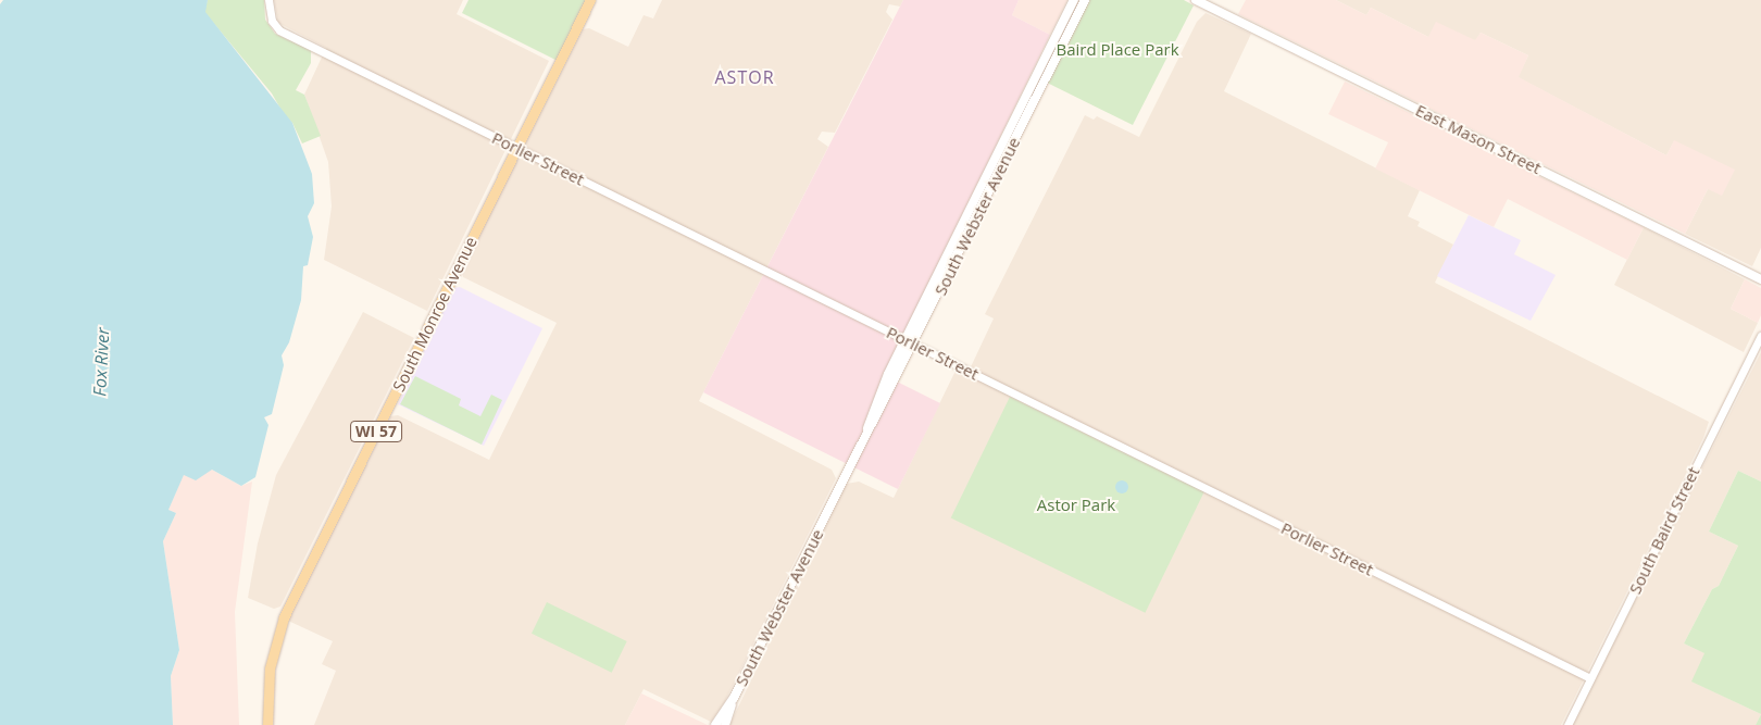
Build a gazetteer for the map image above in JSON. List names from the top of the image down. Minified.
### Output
{"streets":{"main road":["East Mason Street","South Webster Avenue","South Monroe Avenue","WI 57"],"street":["Porlier Street","South Baird Street"]},"crossings":[["Porlier Street","South Webster Avenue"],["Porlier Street","South Monroe Avenue"],["Porlier Street","South Baird Street"]],"districts":["ASTOR"],"water":["Fox River"],"parks":["Baird Place Park","Astor Park"]}
